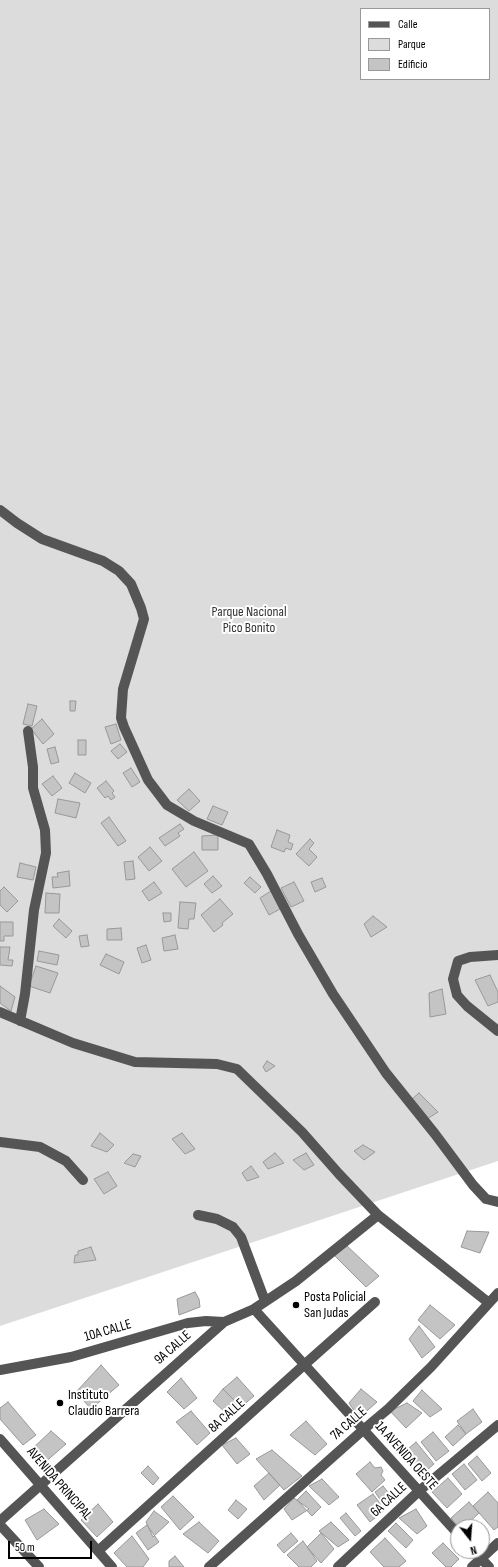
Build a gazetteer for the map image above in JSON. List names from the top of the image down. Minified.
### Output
{"streets":{"street":["10A CALLE","9A CALLE","8A CALLE","7A CALLE","1A AVENIDA OESTE","AVENIDA PRINCIPAL","6A CALLE"]},"crossings":[["10A CALLE","9A CALLE"],["9A CALLE","1A AVENIDA OESTE"],["9A CALLE","AVENIDA PRINCIPAL"],["8A CALLE","1A AVENIDA OESTE"],["8A CALLE","AVENIDA PRINCIPAL"],["7A CALLE","1A AVENIDA OESTE"],["1A AVENIDA OESTE","6A CALLE"]],"parks":["Parque Nacional Pico Bonito"],"places":["Posta Policial San Judas","Instituto Claudio Barrera"],"legend":["Calle","Parque","Edificio"],"scale_bar":"50 m","north":"bottom"}
